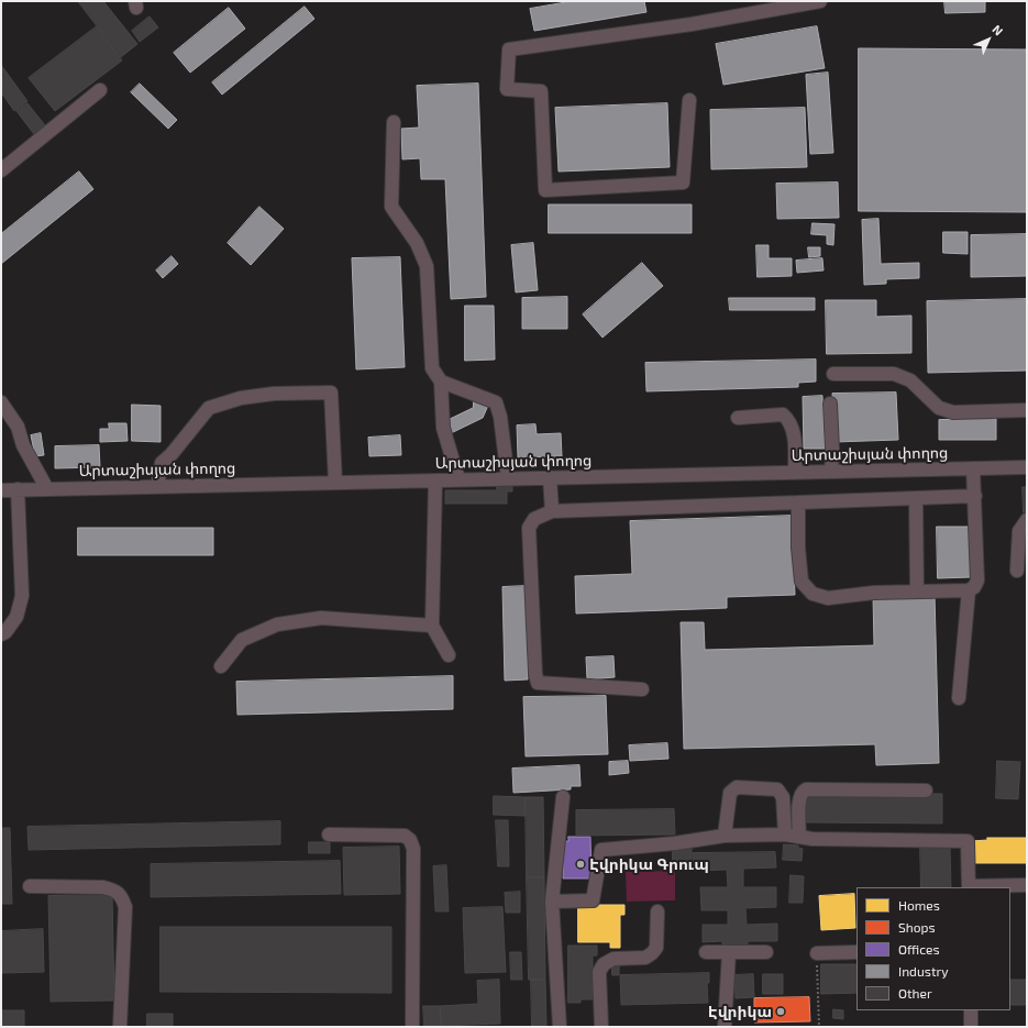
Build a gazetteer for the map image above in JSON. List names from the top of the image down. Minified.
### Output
{"streets":{"street":["Արտաշիսյան փողոց"]},"places":["Էվրիկա Գրուպ","Էվրիկա"],"legend":["Homes","Shops","Offices","Industry","Other"],"north":"top right"}
